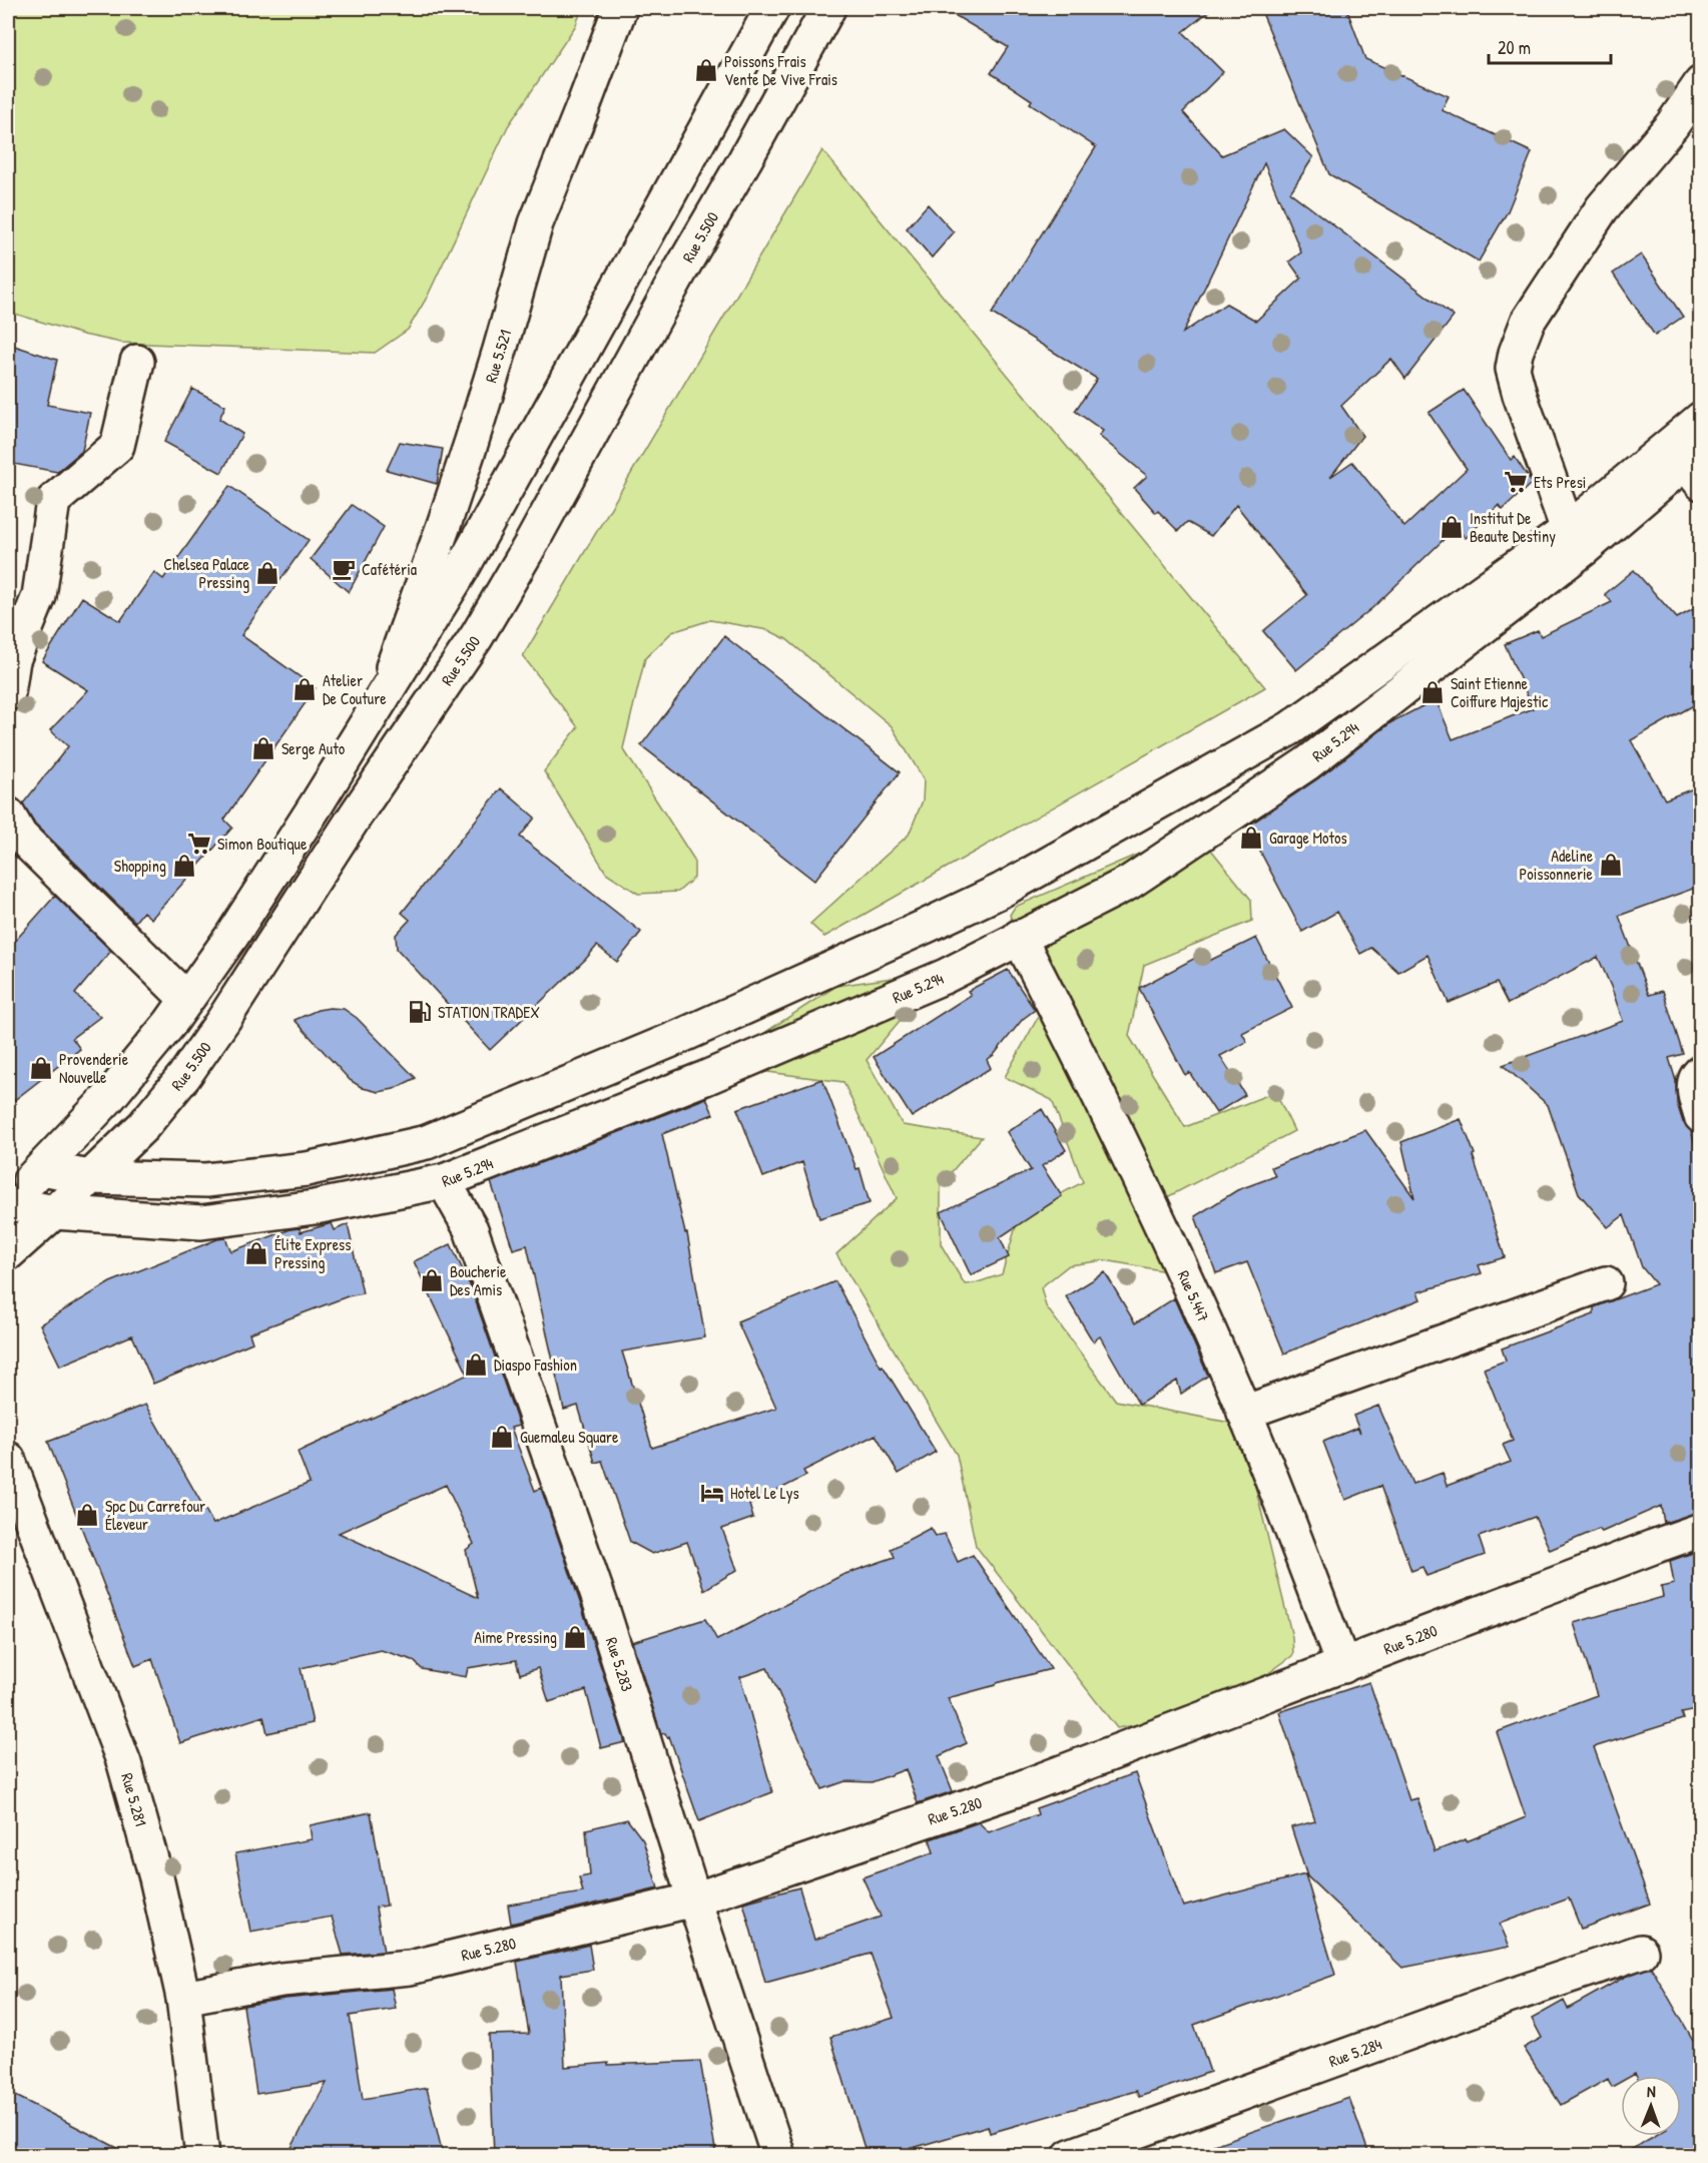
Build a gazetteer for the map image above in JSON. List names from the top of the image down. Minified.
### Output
{"streets":{"street":["Rue 5.500","Rue 5.521","Rue 5.294","Rue 5.447","Rue 5.280","Rue 5.283","Rue 5.281","Rue 5.284"]},"crossings":[["Rue 5.500","Rue 5.294"],["Rue 5.294","Rue 5.447"],["Rue 5.294","Rue 5.283"],["Rue 5.447","Rue 5.280"],["Rue 5.280","Rue 5.283"],["Rue 5.280","Rue 5.281"]],"places":{"shop":["Poissons Frais Vente De Vive Frais","Institut De Beaute Destiny","Chelsea Palace Pressing","Atelier De Couture","Saint Etienne Coiffure Majestic","Serge Auto","Garage Motos","Adeline Poissonnerie","Shopping","Provenderie Nouvelle","Élite Express Pressing","Boucherie Des Amis","Diaspo Fashion","Guemaleu Square","Spc Du Carrefour Éleveur","Aime Pressing"],"supermarket":["Ets Presi","Simon Boutique"],"cafe":["Cafétéria"],"fuel station":["STATION TRADEX"],"hotel":["Hotel Le Lys"]},"scale_bar":"20 m","north":"top"}
